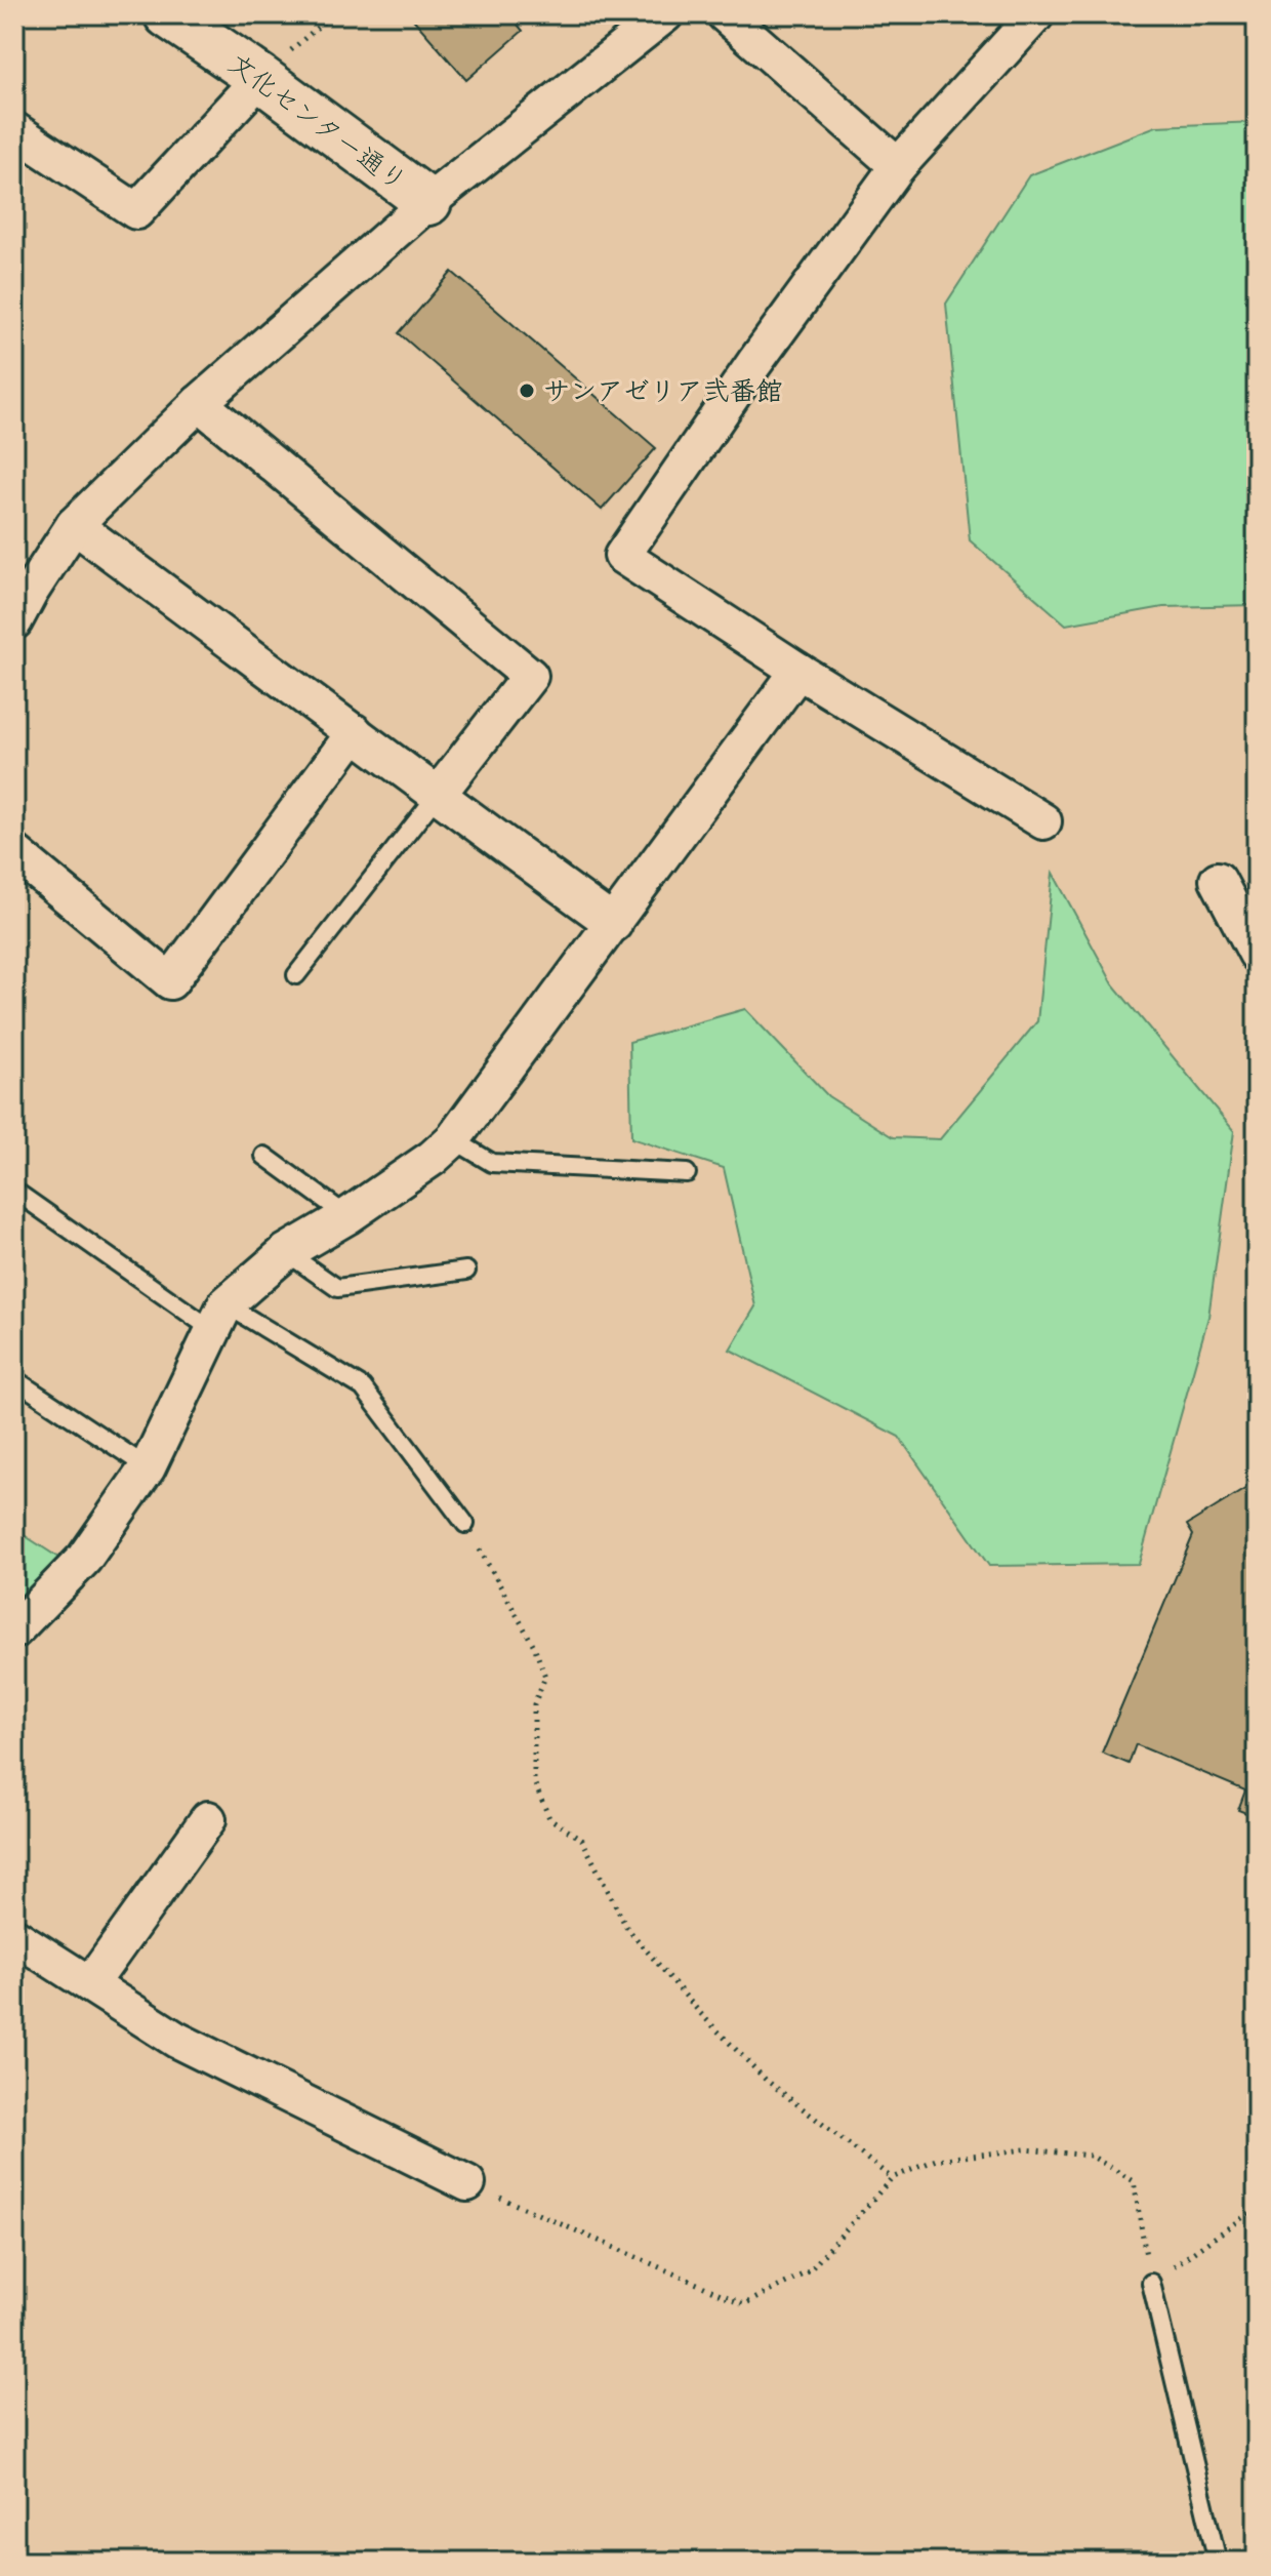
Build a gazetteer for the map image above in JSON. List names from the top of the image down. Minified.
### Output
{"streets":{"street":["文化センター通り"]},"places":["サンアゼリア弐番館"]}
